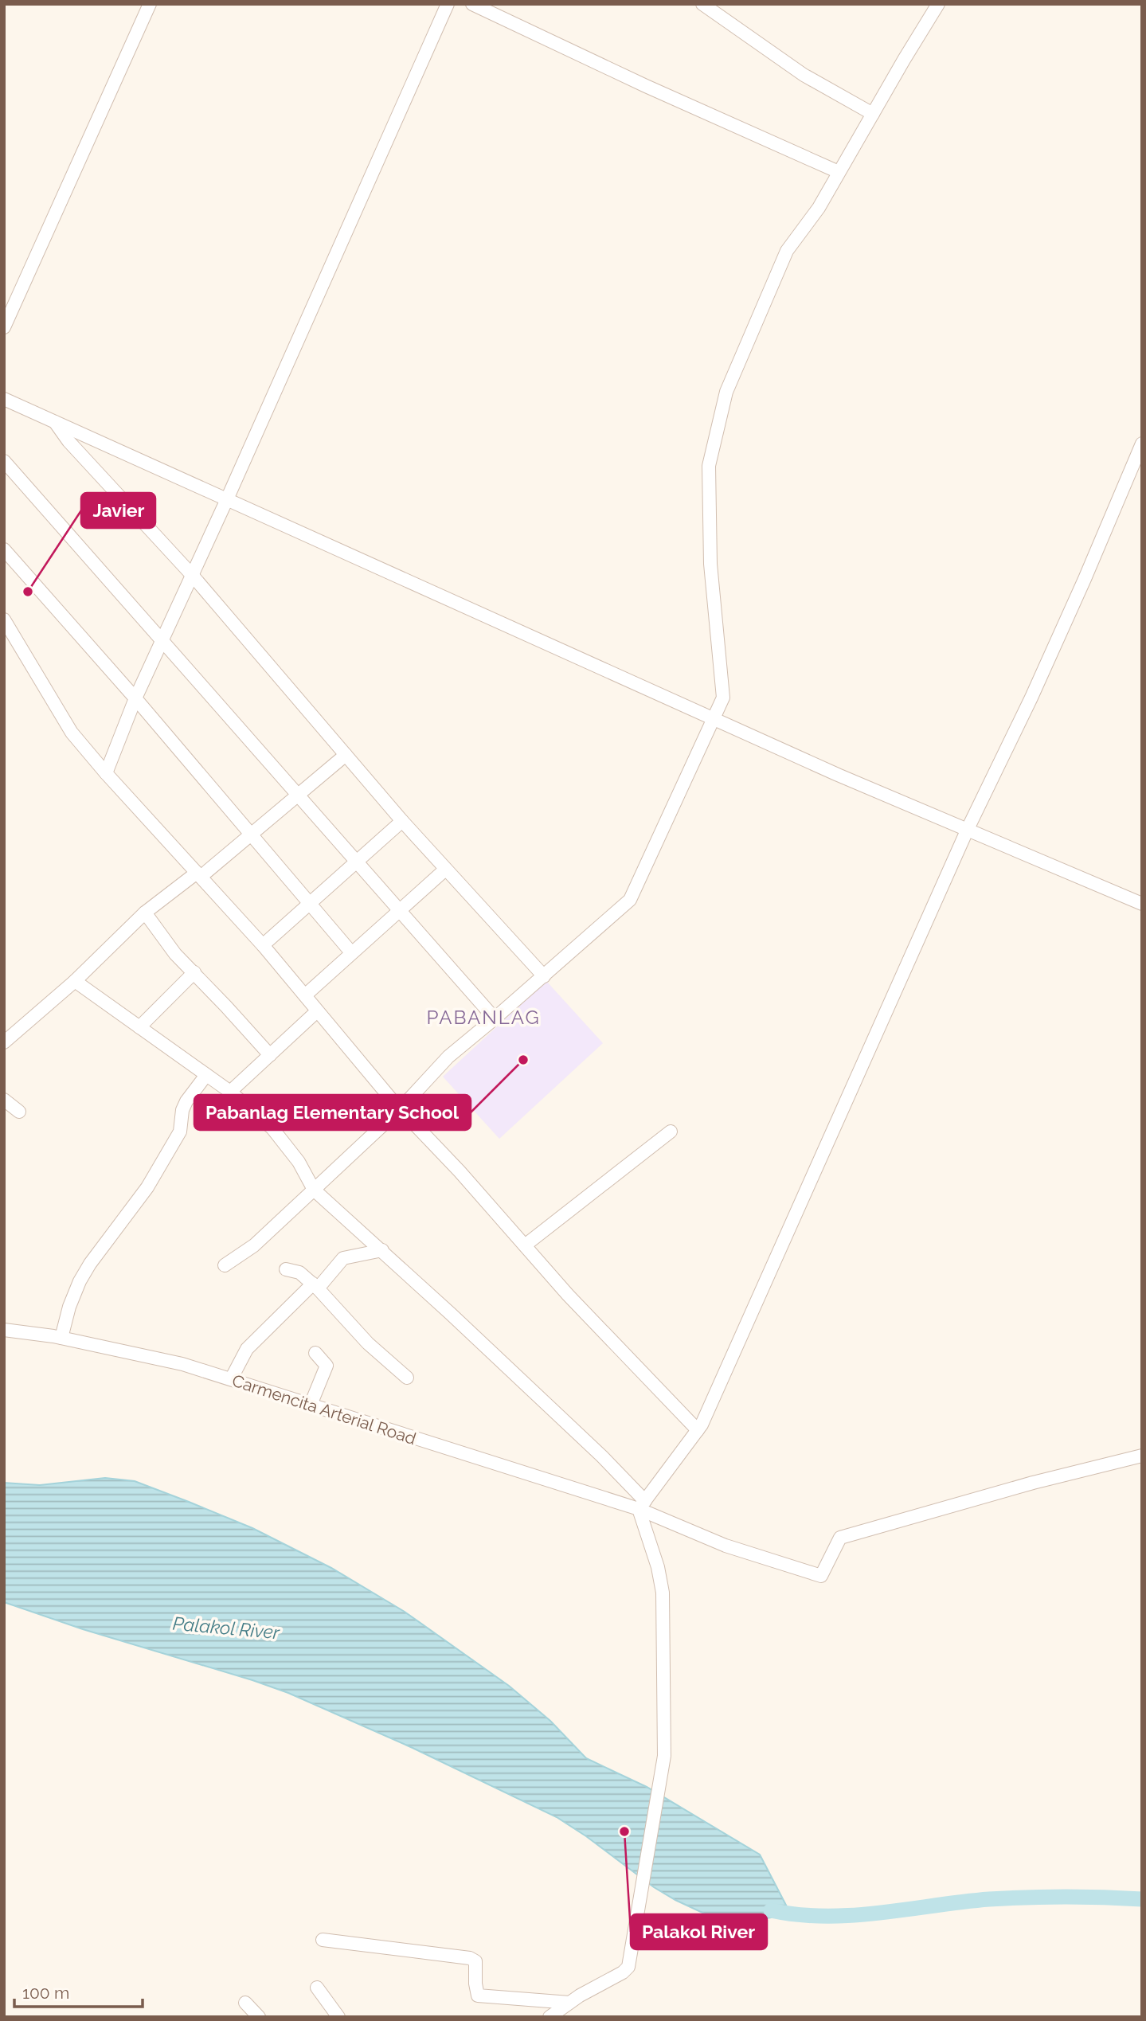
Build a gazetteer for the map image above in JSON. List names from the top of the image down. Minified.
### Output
{"streets":{"street":["Carmencita Arterial Road"]},"districts":["PABANLAG"],"water":["Palakol River"],"places":["Javier","Pabanlag Elementary School","Palakol River"],"scale_bar":"100 m"}
